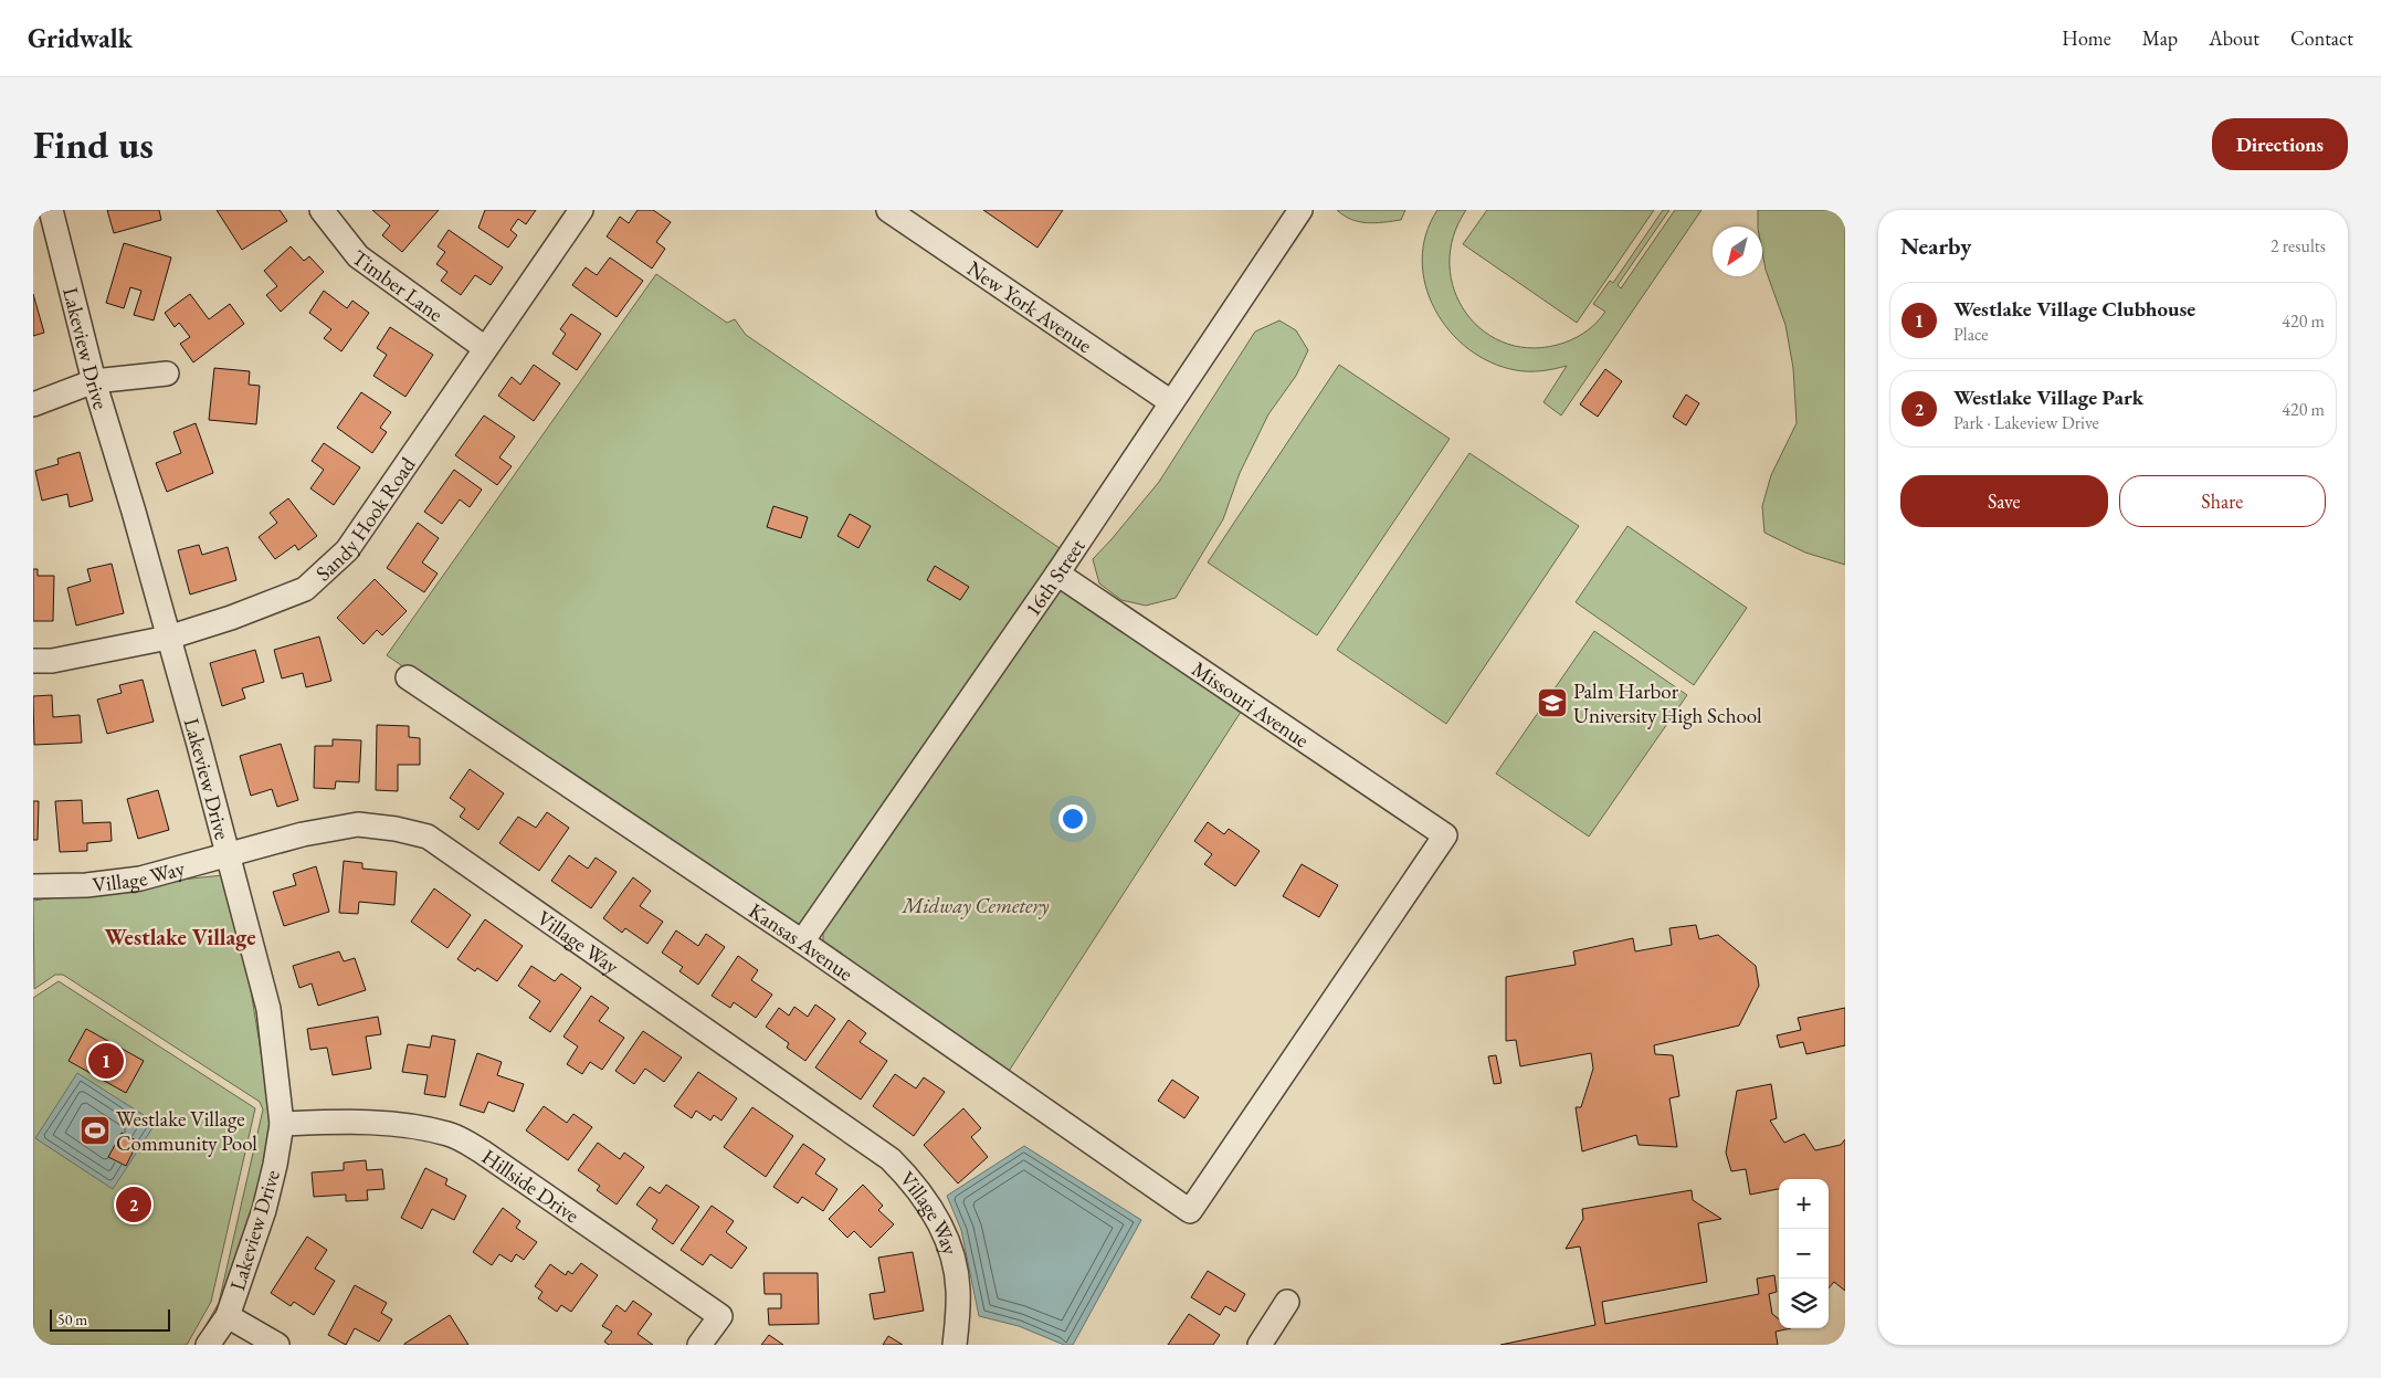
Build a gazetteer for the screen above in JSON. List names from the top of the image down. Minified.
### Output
{"streets":{"street":["Timber Lane","New York Avenue","Lakeview Drive","Sandy Hook Road","16th Street","Missouri Avenue","Village Way","Kansas Avenue","Hillside Drive"]},"crossings":[["Timber Lane","Sandy Hook Road"],["New York Avenue","16th Street"],["Lakeview Drive","Sandy Hook Road"],["Lakeview Drive","Village Way"],["Lakeview Drive","Hillside Drive"],["16th Street","Missouri Avenue"],["16th Street","Kansas Avenue"],["Missouri Avenue","Kansas Avenue"]],"districts":["Westlake Village"],"parks":["Midway Cemetery"],"places":{"school or university":["Palm Harbor University High School"],"sports":["Westlake Village Community Pool"]},"scale_bar":"50 m","north":"bottom left","page":{"header":"Gridwalk","nav":["Home","Map","About","Contact"],"buttons":["Directions",["Save","Share"]],"title":"Find us","heading":["Nearby","2 results"],"list":[{"mark":"1","name":"Westlake Village Clubhouse","note":"Place","value":"420 m"},{"mark":"2","name":"Westlake Village Park","note":"Park · Lakeview Drive","value":"420 m"}],"pins":["1","2"],"map_buttons":["+","−"],"scale":"50 m"}}
